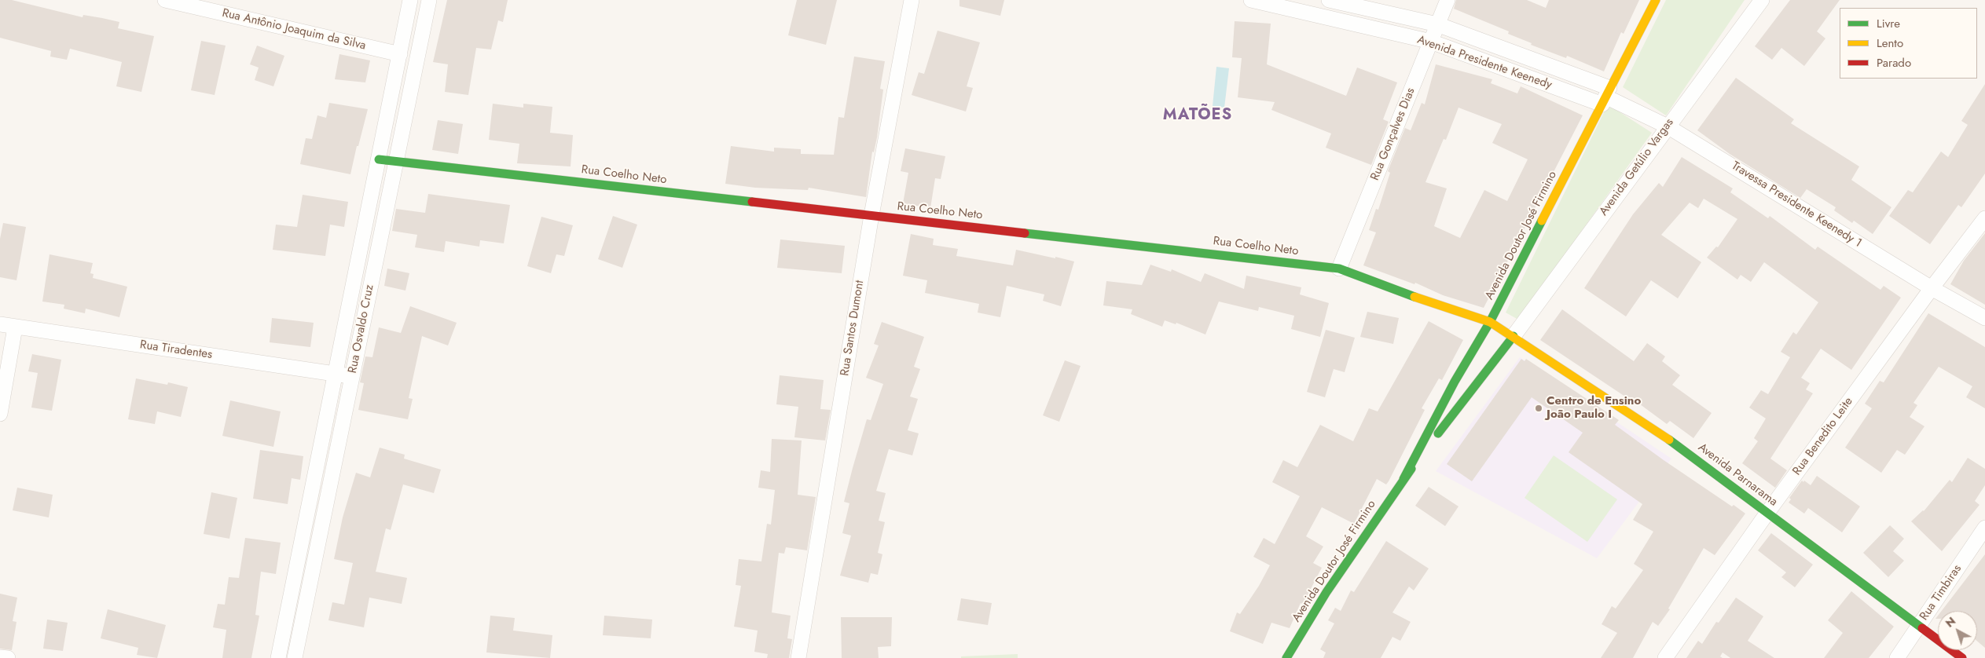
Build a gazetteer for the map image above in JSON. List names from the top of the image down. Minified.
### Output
{"streets":{"street":["Rua Antônio Joaquim da Silva","Avenida Presidente Keenedy","Rua Gonçalves Dias","Avenida Getúlio Vargas","Rua Coelho Neto","Travessa Presidente Keenedy 1","Avenida Doutor José Firmino","Rua Santos Dumont","Rua Osvaldo Cruz","Rua Tiradentes","Rua Benedito Leite","Avenida Parnarama","Rua Timbiras"]},"crossings":[["Rua Antônio Joaquim da Silva","Rua Osvaldo Cruz"],["Avenida Presidente Keenedy","Rua Gonçalves Dias"],["Avenida Presidente Keenedy","Travessa Presidente Keenedy 1"],["Avenida Presidente Keenedy","Avenida Doutor José Firmino"],["Rua Gonçalves Dias","Rua Coelho Neto"],["Avenida Getúlio Vargas","Travessa Presidente Keenedy 1"],["Avenida Getúlio Vargas","Avenida Doutor José Firmino"],["Avenida Getúlio Vargas","Avenida Parnarama"],["Rua Coelho Neto","Avenida Doutor José Firmino"],["Rua Coelho Neto","Rua Santos Dumont"],["Rua Coelho Neto","Rua Osvaldo Cruz"],["Rua Coelho Neto","Avenida Parnarama"],["Travessa Presidente Keenedy 1","Avenida Doutor José Firmino"],["Travessa Presidente Keenedy 1","Rua Benedito Leite"],["Avenida Doutor José Firmino","Avenida Parnarama"],["Rua Osvaldo Cruz","Rua Tiradentes"],["Rua Benedito Leite","Avenida Parnarama"],["Avenida Parnarama","Rua Timbiras"]],"districts":["MATÕES"],"places":["Centro de Ensino João Paulo I"],"legend":["Livre","Lento","Parado"],"north":"top left"}
